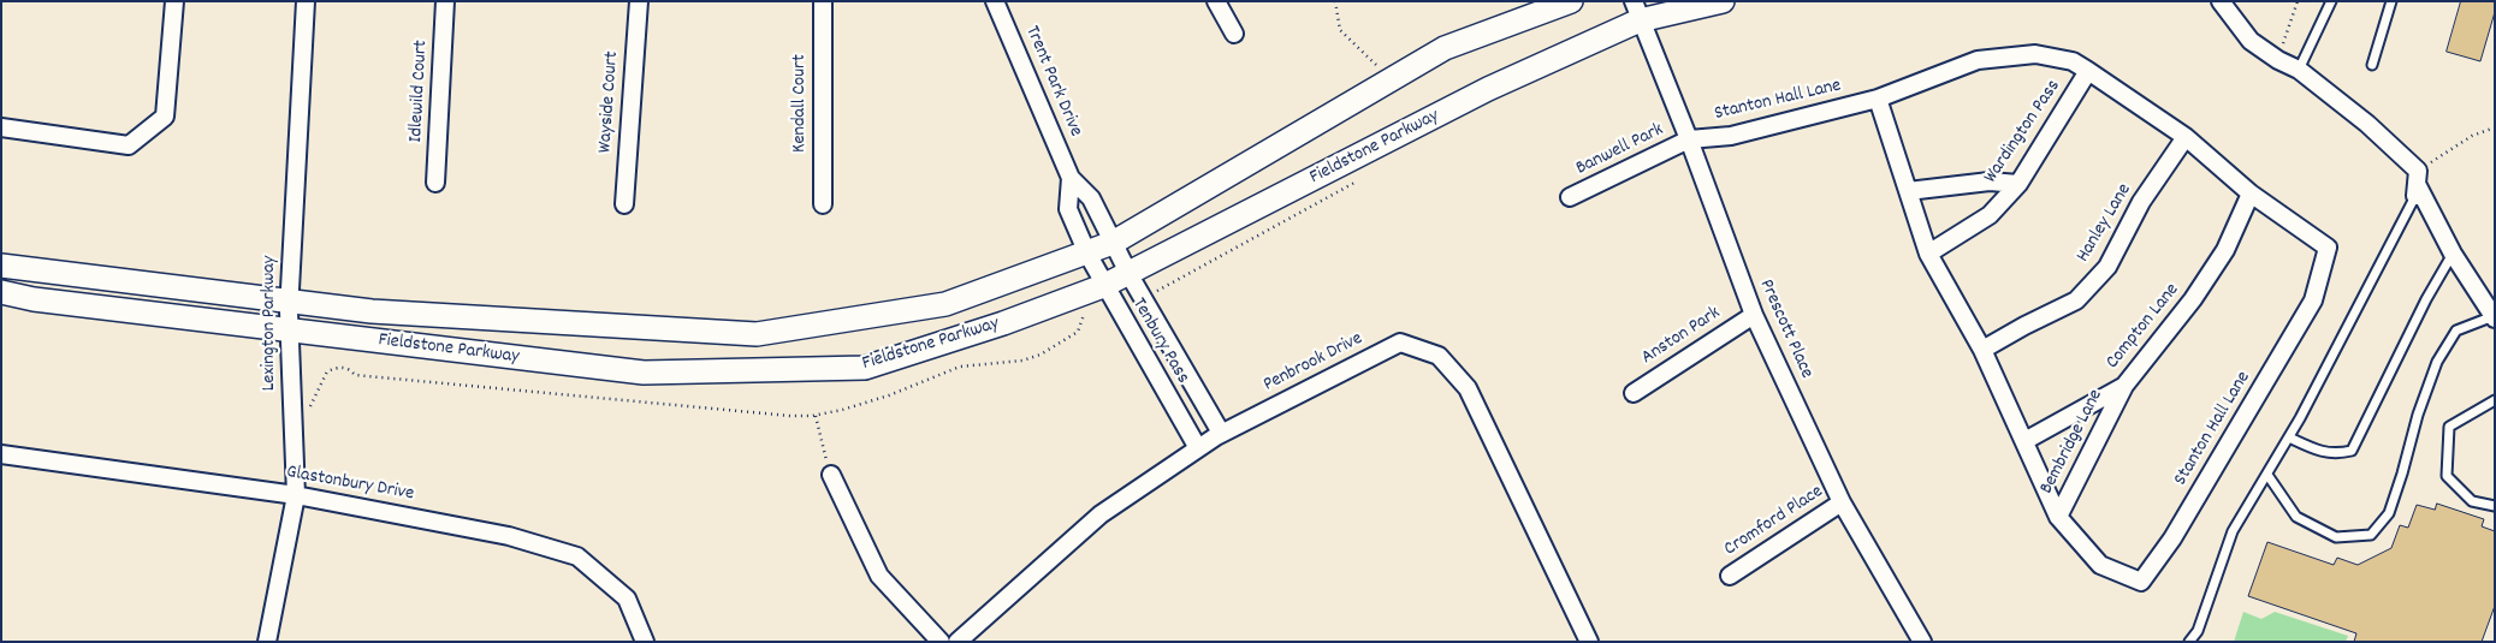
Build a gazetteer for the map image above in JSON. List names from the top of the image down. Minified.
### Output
{"streets":{"street":["Trent Park Drive","Idlewild Court","Stanton Hall Lane","Wayside Court","Kendall Court","Wardington Pass","Fieldstone Parkway","Banwell Park","Hanley Lane","Lexington Parkway","Compton Lane","Prescott Place","Anston Park","Tenbury Pass","Penbrook Drive","Bembridge Lane","Glastonbury Drive","Cromford Place"]},"crossings":[["Trent Park Drive","Fieldstone Parkway"],["Trent Park Drive","Tenbury Pass"],["Stanton Hall Lane","Wardington Pass"],["Stanton Hall Lane","Banwell Park"],["Stanton Hall Lane","Hanley Lane"],["Stanton Hall Lane","Compton Lane"],["Stanton Hall Lane","Prescott Place"],["Stanton Hall Lane","Bembridge Lane"],["Fieldstone Parkway","Lexington Parkway"],["Fieldstone Parkway","Prescott Place"],["Fieldstone Parkway","Tenbury Pass"],["Banwell Park","Prescott Place"],["Lexington Parkway","Glastonbury Drive"],["Compton Lane","Bembridge Lane"],["Prescott Place","Anston Park"],["Prescott Place","Cromford Place"],["Tenbury Pass","Penbrook Drive"]]}
